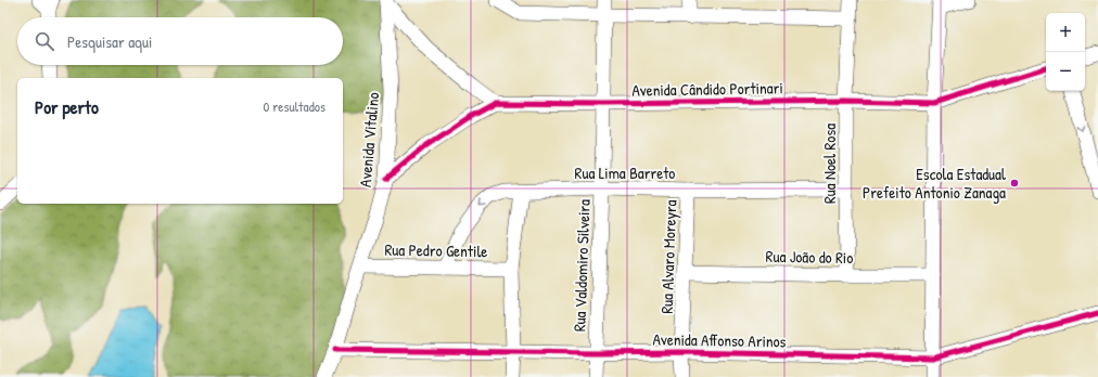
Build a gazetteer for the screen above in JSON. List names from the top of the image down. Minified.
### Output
{"streets":{"street":["Avenida Cândido Portinari","Avenida Vitalino","Rua Noel Rosa","Rua Lima Barreto","Rua Pedro Gentile","Rua Alvaro Moreyra","Rua João do Rio","Rua Valdomiro Silveira","Avenida Affonso Arinos"]},"crossings":[["Avenida Cândido Portinari","Avenida Vitalino"],["Avenida Cândido Portinari","Rua Noel Rosa"],["Avenida Cândido Portinari","Rua Valdomiro Silveira"],["Avenida Vitalino","Rua Pedro Gentile"],["Avenida Vitalino","Avenida Affonso Arinos"],["Rua Noel Rosa","Rua Lima Barreto"],["Rua Noel Rosa","Rua João do Rio"],["Rua Lima Barreto","Rua Pedro Gentile"],["Rua Lima Barreto","Rua Alvaro Moreyra"],["Rua Lima Barreto","Rua Valdomiro Silveira"],["Rua Alvaro Moreyra","Rua João do Rio"],["Rua Alvaro Moreyra","Avenida Affonso Arinos"],["Rua Valdomiro Silveira","Avenida Affonso Arinos"]],"places":["Escola Estadual Prefeito Antonio Zanaga"],"page":{"map_buttons":["+","−"],"search":"Pesquisar aqui","heading":["Por perto","0 resultados"]}}
